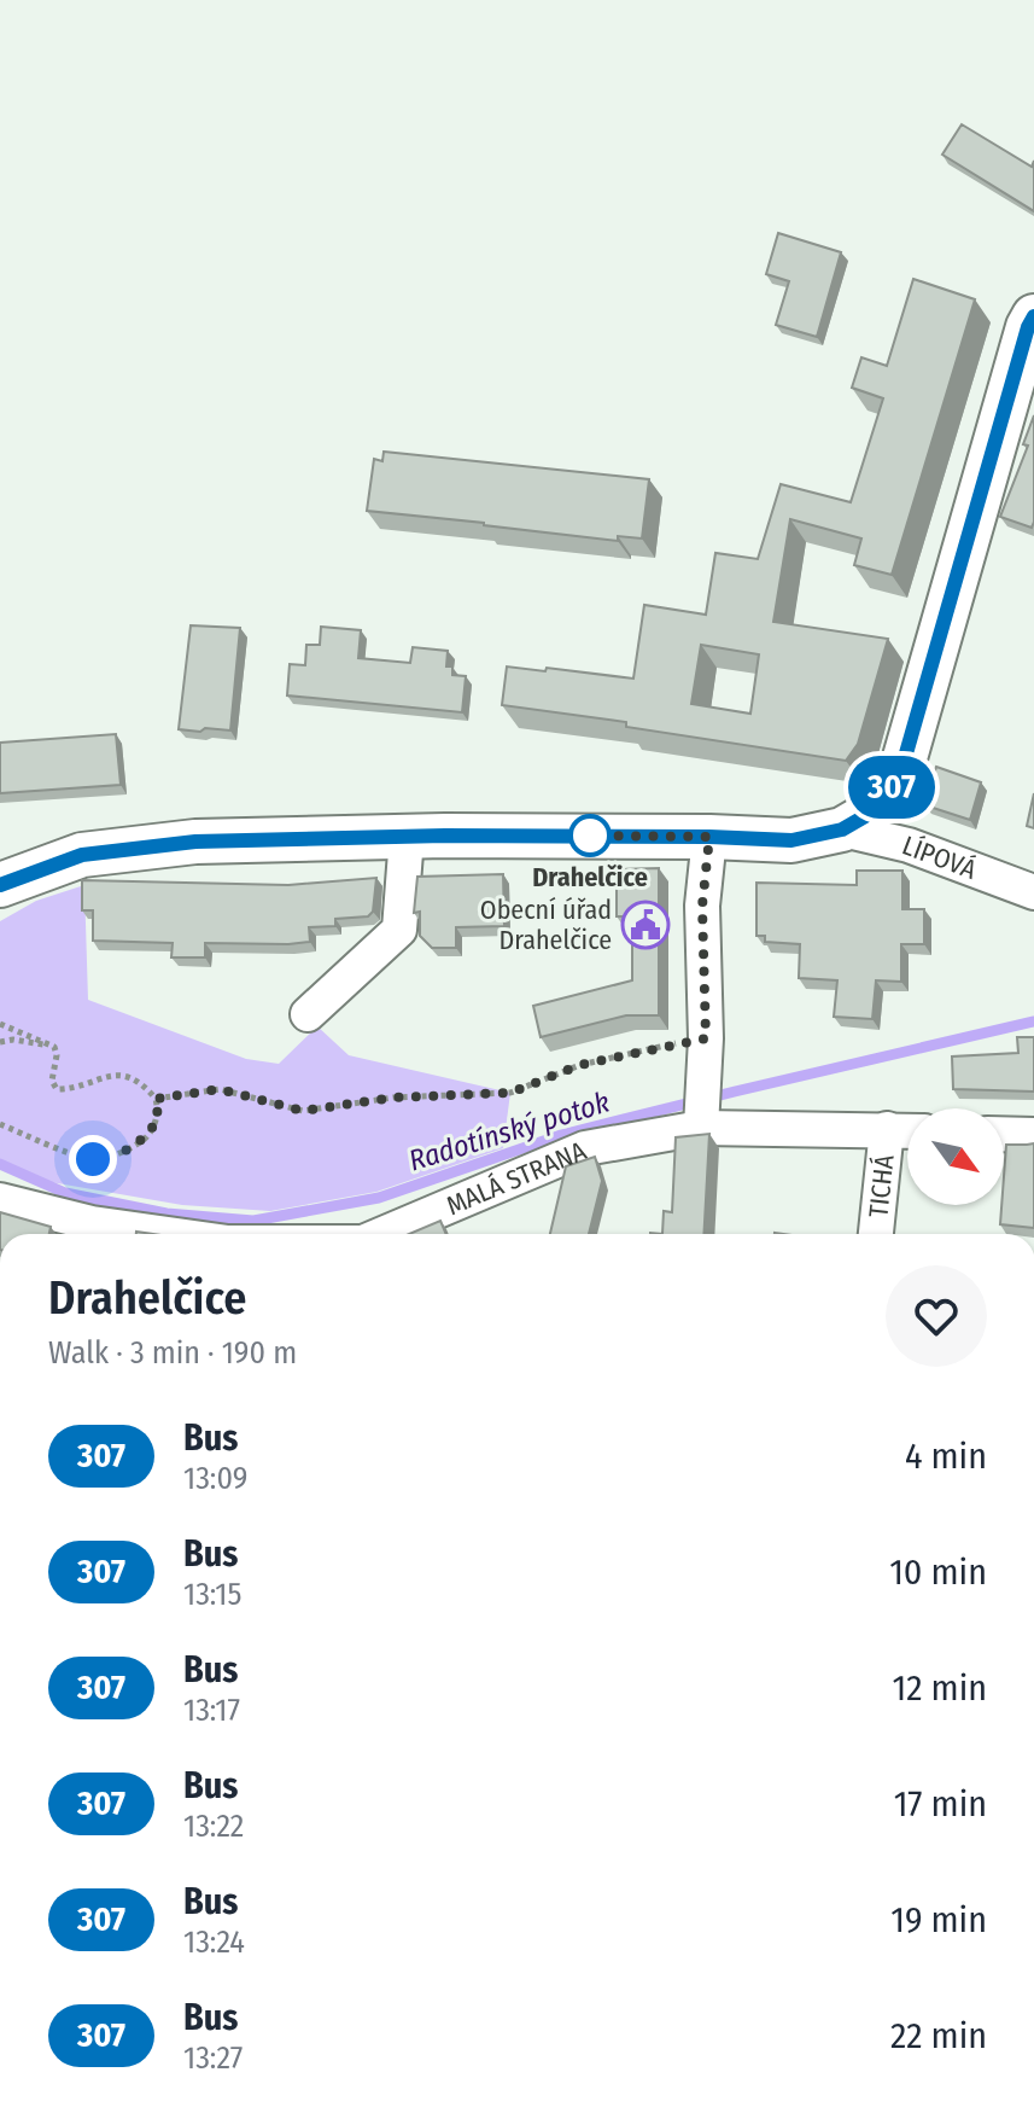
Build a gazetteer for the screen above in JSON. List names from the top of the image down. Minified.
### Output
{"streets":{"street":["LÍPOVÁ","MALÁ STRANA","TICHÁ"]},"crossings":[["MALÁ STRANA","TICHÁ"]],"water":["Radotínský potok"],"places":{"other":["Drahelčice"],"public building":["Obecní úřad Drahelčice"]},"lines":["bus line 307"],"north":"bottom right","page":{"on_map":"307","heading":["Drahelčice","Walk · 3 min · 190 m"],"list":[{"mark":"307","name":"Bus","note":"13:09","value":"4 min"},{"mark":"307","name":"Bus","note":"13:15","value":"10 min"},{"mark":"307","name":"Bus","note":"13:17","value":"12 min"},{"mark":"307","name":"Bus","note":"13:22","value":"17 min"},{"mark":"307","name":"Bus","note":"13:24","value":"19 min"},{"mark":"307","name":"Bus","note":"13:27","value":"22 min"}]}}
